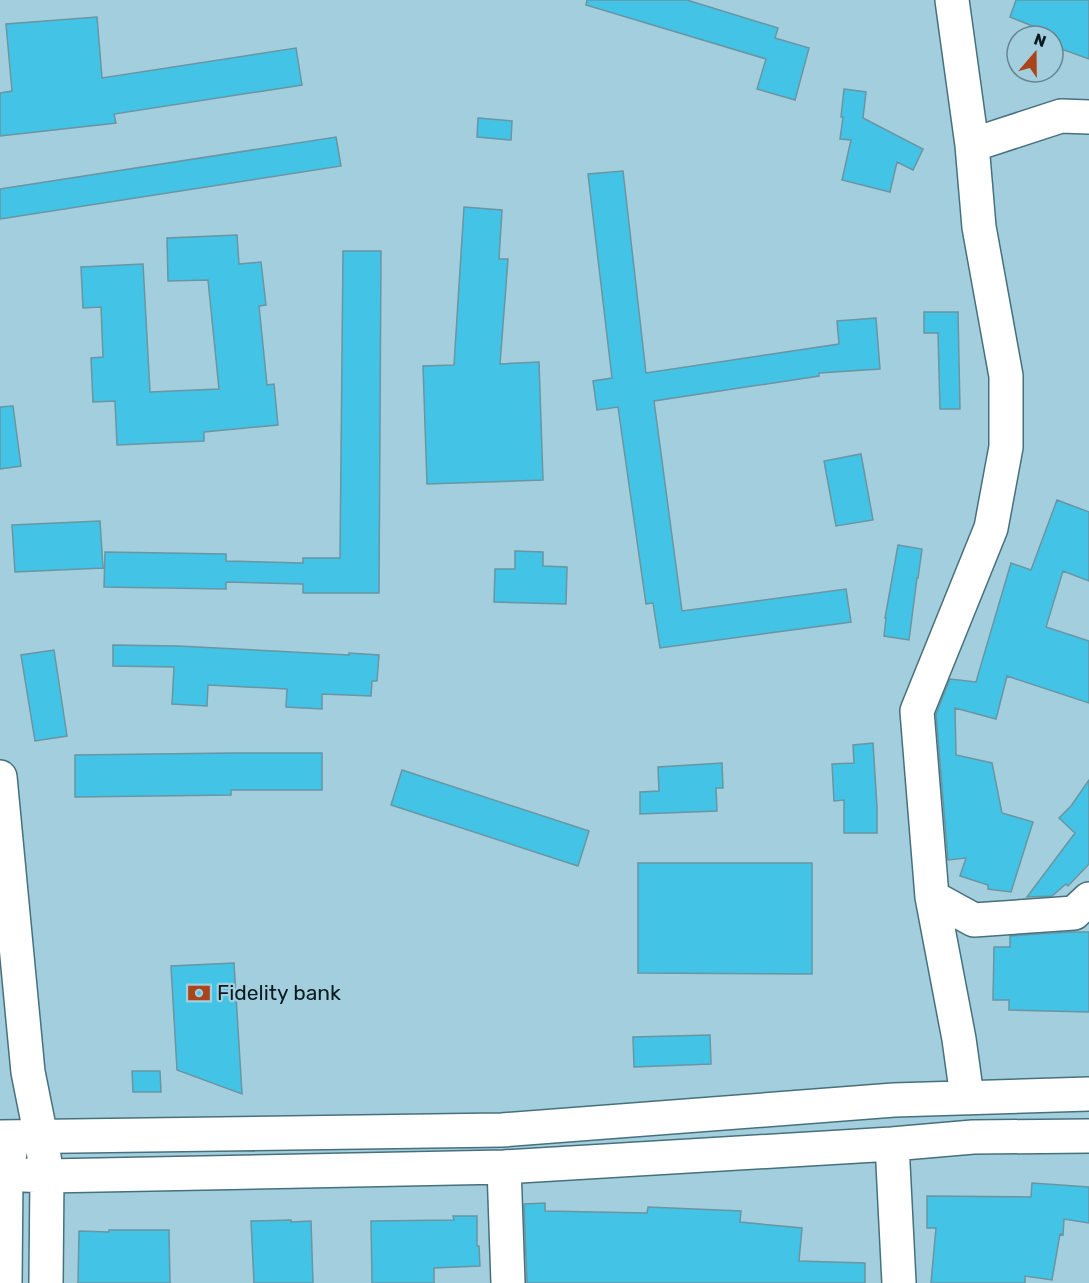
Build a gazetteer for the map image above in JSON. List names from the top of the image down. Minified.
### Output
{"places":{"bank":["Fidelity bank"]},"north":"top"}
